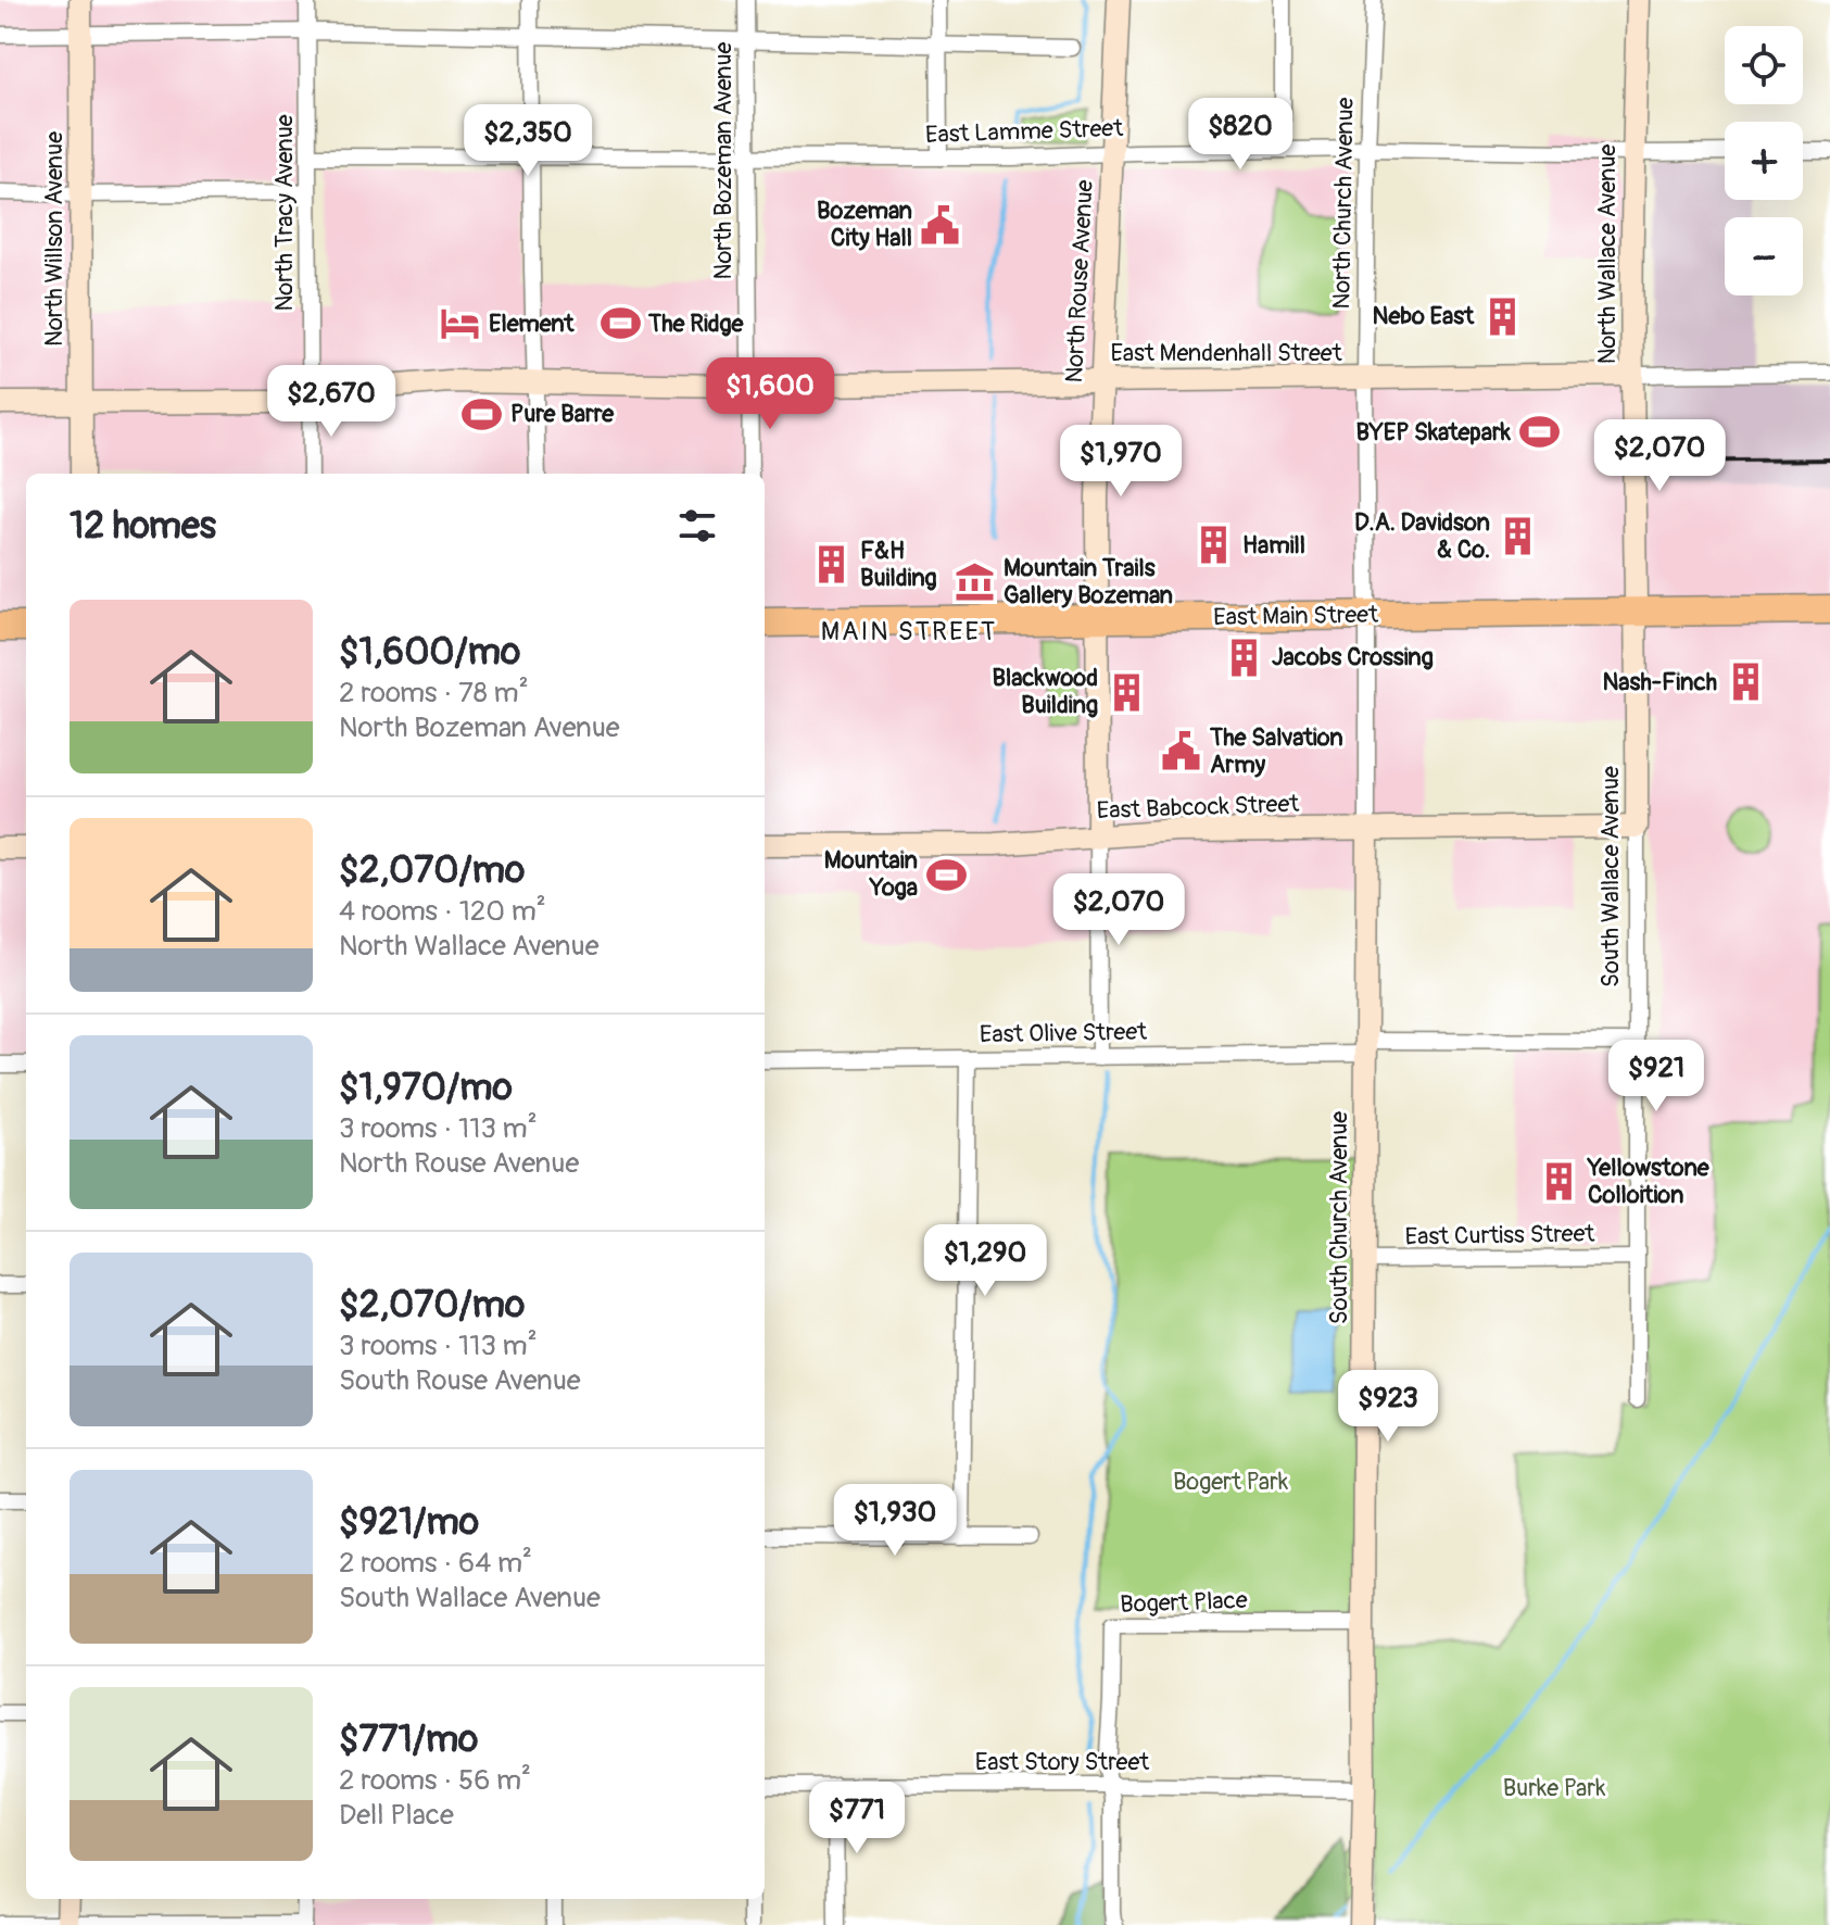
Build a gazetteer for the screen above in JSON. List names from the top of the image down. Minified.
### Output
{"streets":{"highway":["East Main Street"],"street":["East Lamme Street","North Bozeman Avenue","North Church Avenue","North Tracy Avenue","North Willson Avenue","North Wallace Avenue","North Rouse Avenue","East Mendenhall Street","East Babcock Street","South Wallace Avenue","East Olive Street","South Church Avenue","East Curtiss Street","Bogert Place","East Story Street"]},"crossings":[["East Lamme Street","North Bozeman Avenue"],["East Lamme Street","North Church Avenue"],["East Lamme Street","North Tracy Avenue"],["East Lamme Street","North Wallace Avenue"],["East Lamme Street","North Rouse Avenue"],["North Bozeman Avenue","East Mendenhall Street"],["North Church Avenue","East Mendenhall Street"],["North Church Avenue","East Main Street"],["North Church Avenue","South Church Avenue"],["North Tracy Avenue","East Mendenhall Street"],["North Willson Avenue","East Mendenhall Street"],["North Wallace Avenue","East Mendenhall Street"],["North Wallace Avenue","East Main Street"],["North Wallace Avenue","South Wallace Avenue"],["North Rouse Avenue","East Mendenhall Street"],["North Rouse Avenue","East Main Street"],["North Rouse Avenue","East Babcock Street"],["East Main Street","South Wallace Avenue"],["East Main Street","South Church Avenue"],["East Babcock Street","South Wallace Avenue"],["East Babcock Street","South Church Avenue"],["South Wallace Avenue","East Olive Street"],["South Wallace Avenue","East Curtiss Street"],["East Olive Street","South Church Avenue"],["South Church Avenue","East Curtiss Street"],["South Church Avenue","Bogert Place"],["South Church Avenue","East Story Street"],["Bogert Place","East Story Street"]],"districts":["MAIN STREET"],"parks":["Bogert Park","Burke Park"],"places":{"public building":["Bozeman City Hall","The Salvation Army"],"building":["Nebo East","D.A. Davidson & Co.","Hamill","F&H Building","Jacobs Crossing","Nash-Finch","Blackwood Building","Yellowstone Colloition"],"hotel":["Element"],"sports":["The Ridge","Pure Barre","BYEP Skatepark","Mountain Yoga"],"museum":["Mountain Trails Gallery Bozeman"]},"page":{"map_buttons":["+","−"],"price":["$820","$2,350","$1,600","$2,670","$2,070","$1,970","$2,070","$921","$1,290","$923","$1,930","$771"],"heading":"12 homes","list":[{"name":"$1,600/mo","note":"2 rooms · 78 m² · North Bozeman Avenue"},{"name":"$2,070/mo","note":"4 rooms · 120 m² · North Wallace Avenue"},{"name":"$1,970/mo","note":"3 rooms · 113 m² · North Rouse Avenue"},{"name":"$2,070/mo","note":"3 rooms · 113 m² · South Rouse Avenue"},{"name":"$921/mo","note":"2 rooms · 64 m² · South Wallace Avenue"},{"name":"$771/mo","note":"2 rooms · 56 m² · Dell Place"}]}}
